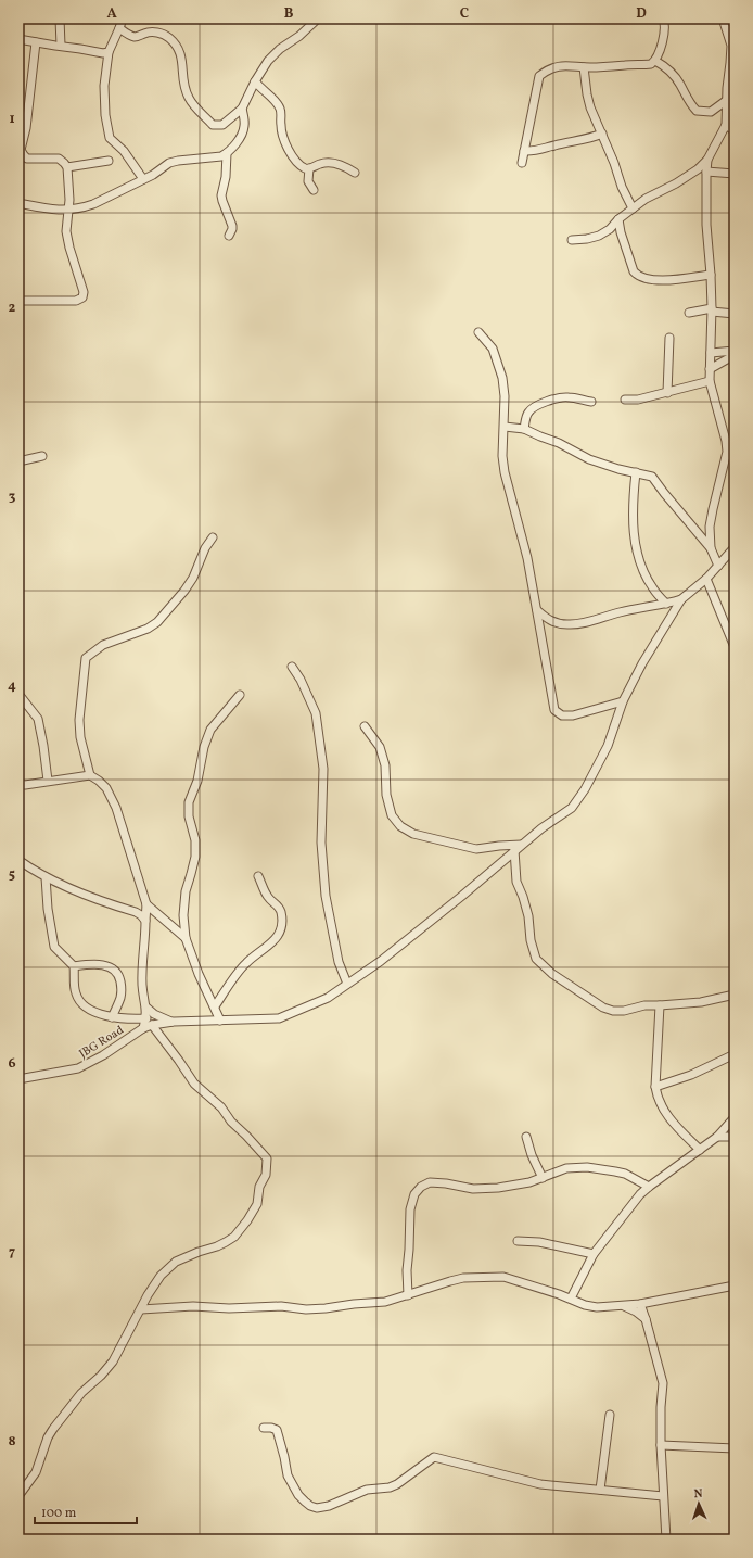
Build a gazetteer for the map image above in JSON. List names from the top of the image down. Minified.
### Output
{"streets":{"street":["JBG Road"]},"scale_bar":"100 m","north":"top","grid":{"columns":["A","B","C","D"],"rows":["1","2","3","4","5","6","7","8"]}}
